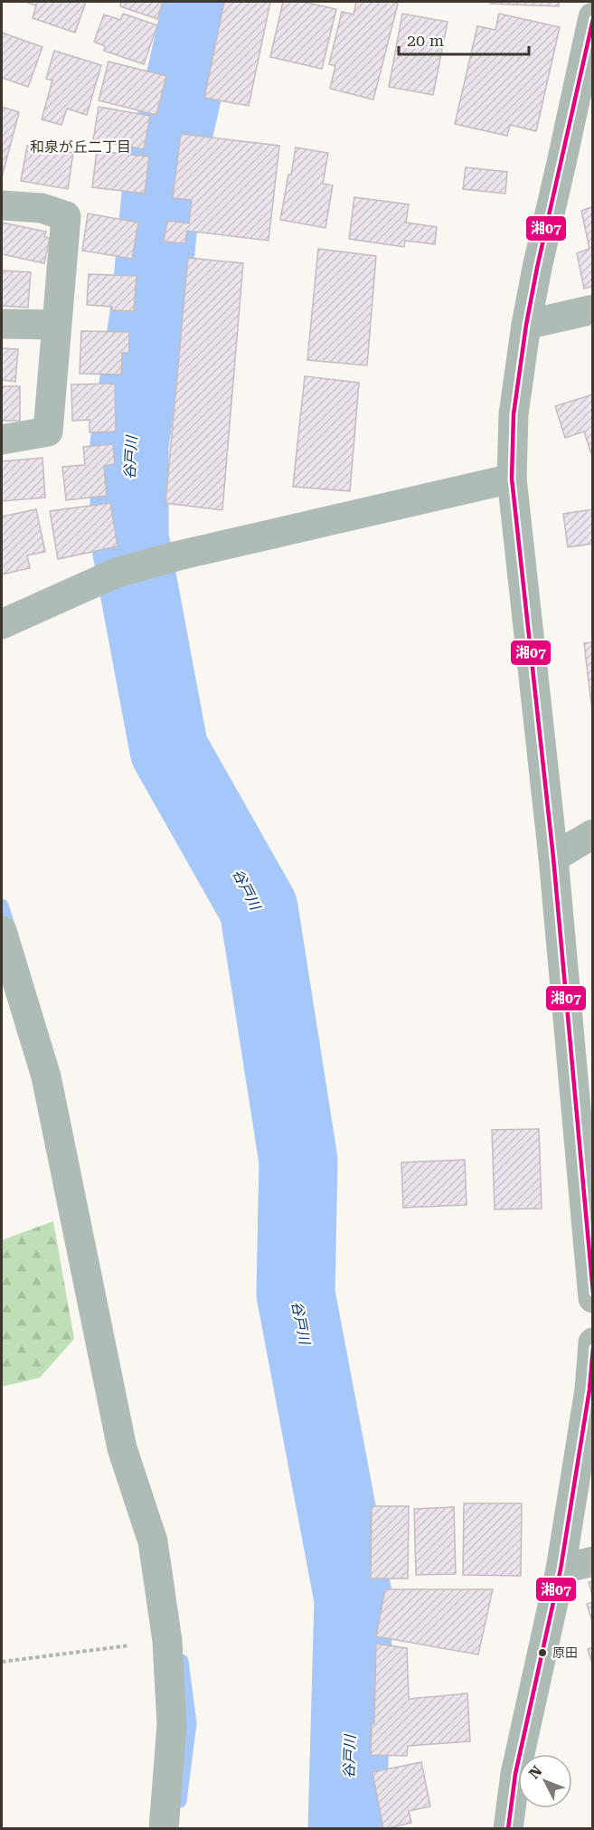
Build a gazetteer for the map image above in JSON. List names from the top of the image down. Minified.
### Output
{"districts":["和泉が丘二丁目"],"water":["谷戸川"],"places":["原田"],"lines":["transit line 湘07"],"scale_bar":"20 m","north":"top left"}
